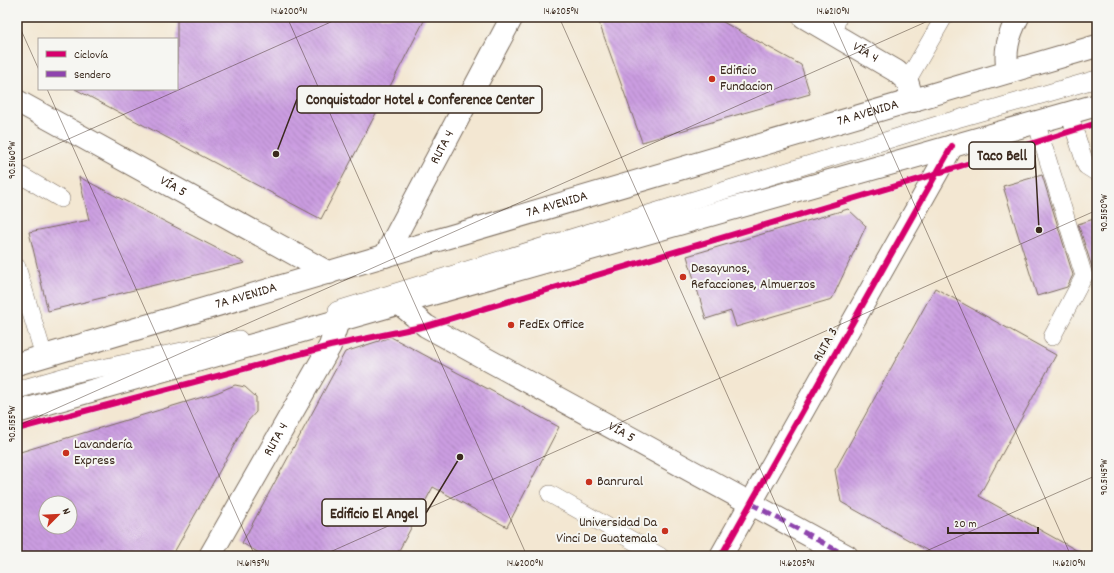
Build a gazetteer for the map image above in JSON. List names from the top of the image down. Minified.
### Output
{"streets":{"main road":["VÍA 4","7A AVENIDA","RUTA 4","VÍA 5","RUTA 3"]},"crossings":[["VÍA 4","7A AVENIDA"],["7A AVENIDA","RUTA 4"],["7A AVENIDA","VÍA 5"],["VÍA 5","RUTA 3"]],"places":["Edificio Fundacion","Conquistador Hotel & Conference Center","Taco Bell","Desayunos, Refacciones, Almuerzos","FedEx Office","Lavandería Express","Edificio El Angel","Banrural","Universidad Da Vinci De Guatemala"],"legend":["Ciclovía","Sendero"],"scale_bar":"20 m","north":"top right","coordinates":["14.6200°N","14.6205°N","14.6210°N","90.5160°W","90.5150°W","90.5155°W","90.5145°W","14.6195°N"]}
